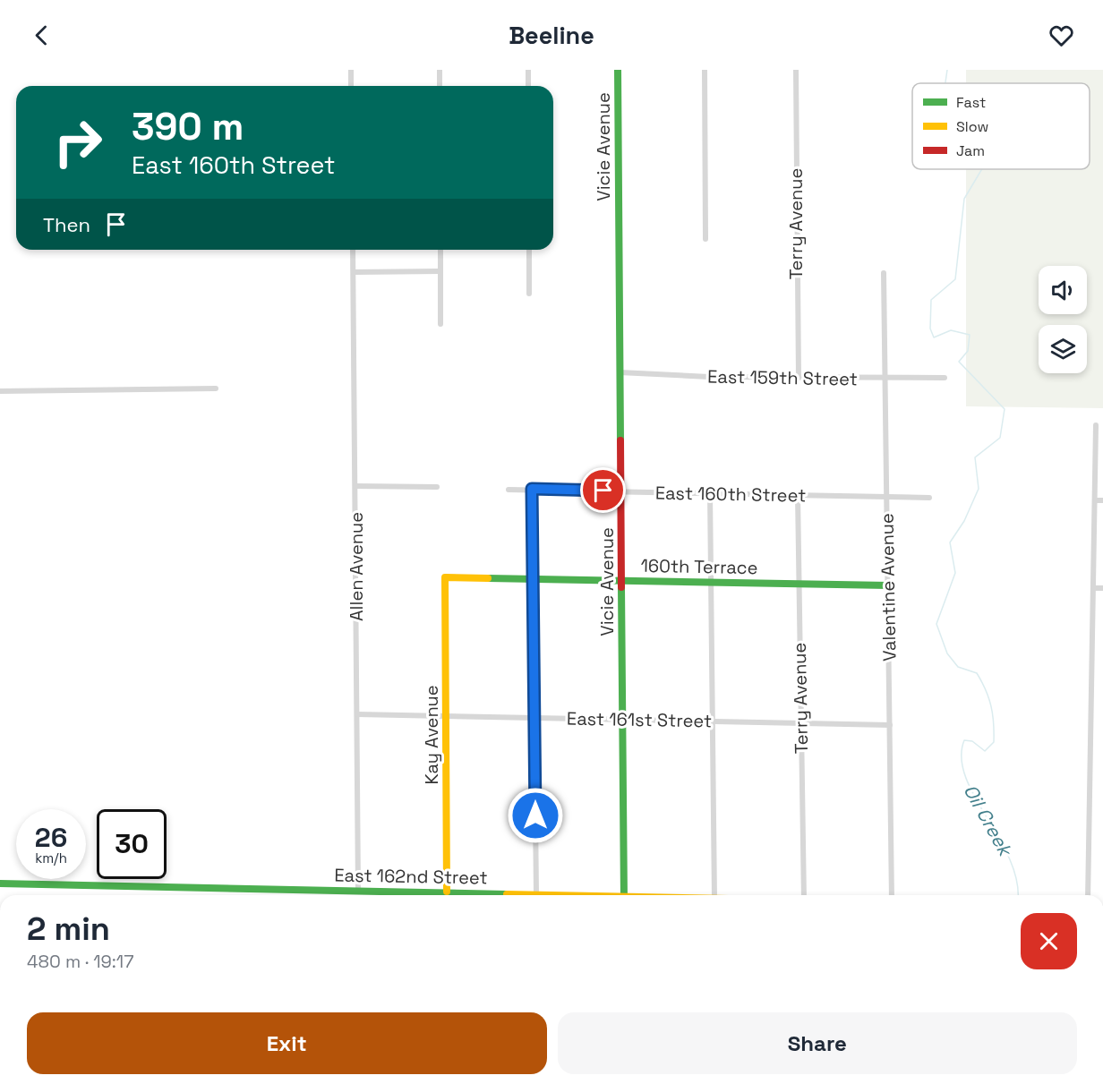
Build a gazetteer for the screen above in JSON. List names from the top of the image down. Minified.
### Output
{"streets":{"street":["Vicie Avenue","Terry Avenue","East 159th Street","East 160th Street","Allen Avenue","160th Terrace","Valentine Avenue","East 161st Street","Kay Avenue","East 162nd Street"]},"crossings":[["Vicie Avenue","East 159th Street"],["Vicie Avenue","East 160th Street"],["Vicie Avenue","160th Terrace"],["Vicie Avenue","East 161st Street"],["Terry Avenue","East 159th Street"],["Terry Avenue","East 160th Street"],["Terry Avenue","160th Terrace"],["Terry Avenue","East 161st Street"],["East 159th Street","Valentine Avenue"],["East 160th Street","Valentine Avenue"],["Allen Avenue","East 161st Street"],["Allen Avenue","East 162nd Street"],["160th Terrace","Valentine Avenue"],["160th Terrace","Kay Avenue"],["Valentine Avenue","East 161st Street"],["East 161st Street","Kay Avenue"],["Kay Avenue","East 162nd Street"]],"water":["Oil Creek"],"legend":["Fast","Slow","Jam"],"page":{"header":"Beeline","turn":["390 m","East 160th Street"],"then":"Then","speed":"26 km/h","limit":"30","heading":["2 min","480 m · 19:17"],"buttons":["Exit","Share"]}}
